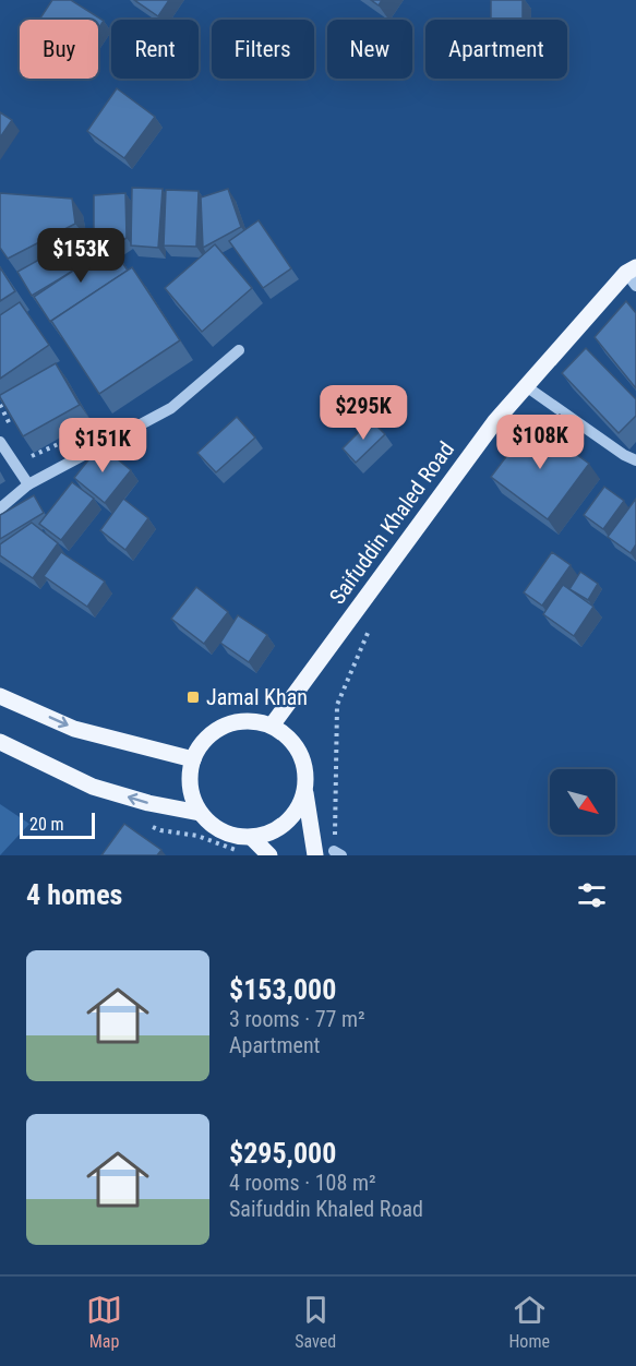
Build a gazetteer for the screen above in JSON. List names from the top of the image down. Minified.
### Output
{"streets":{"main road":["Saifuddin Khaled Road"]},"places":{"transit":["Jamal Khan"]},"scale_bar":"20 m","north":"bottom right","page":{"chip":["Buy","Rent","Filters","New","Apartment"],"price":["$153K","$295K","$108K","$151K"],"scale":"20 m","heading":"4 homes","list":[{"name":"$153,000","note":"3 rooms · 77 m² · Apartment"},{"name":"$295,000","note":"4 rooms · 108 m² · Saifuddin Khaled Road"}],"tabs":["Map","Saved","Home"]}}
